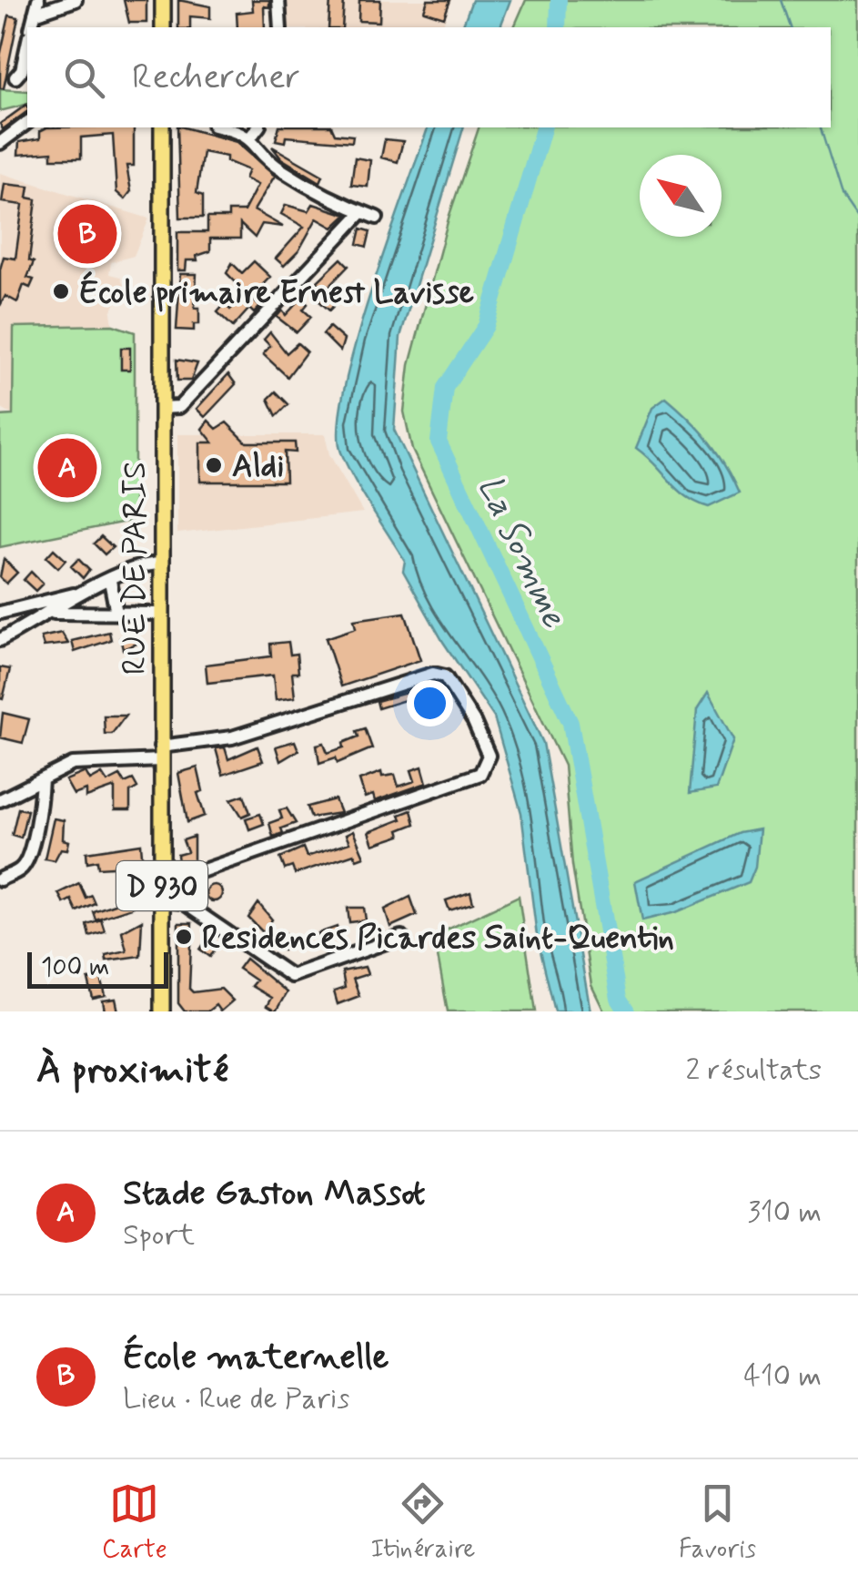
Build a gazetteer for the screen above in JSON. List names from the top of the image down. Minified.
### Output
{"streets":{"main road":["RUE DE PARIS","D 930"]},"water":["La Somme"],"places":["École primaire Ernest Lavisse","Aldi","Residences Picardes Saint-Quentin"],"scale_bar":"100 m","north":"top left","page":{"search":"Rechercher","pins":["B","A"],"scale":"100 m","heading":["À proximité","2 résultats"],"list":[{"mark":"A","name":"Stade Gaston Massot","note":"Sport","value":"310 m"},{"mark":"B","name":"École maternelle","note":"Lieu · Rue de Paris","value":"410 m"}],"nav":["Carte","Itinéraire","Favoris"]}}
